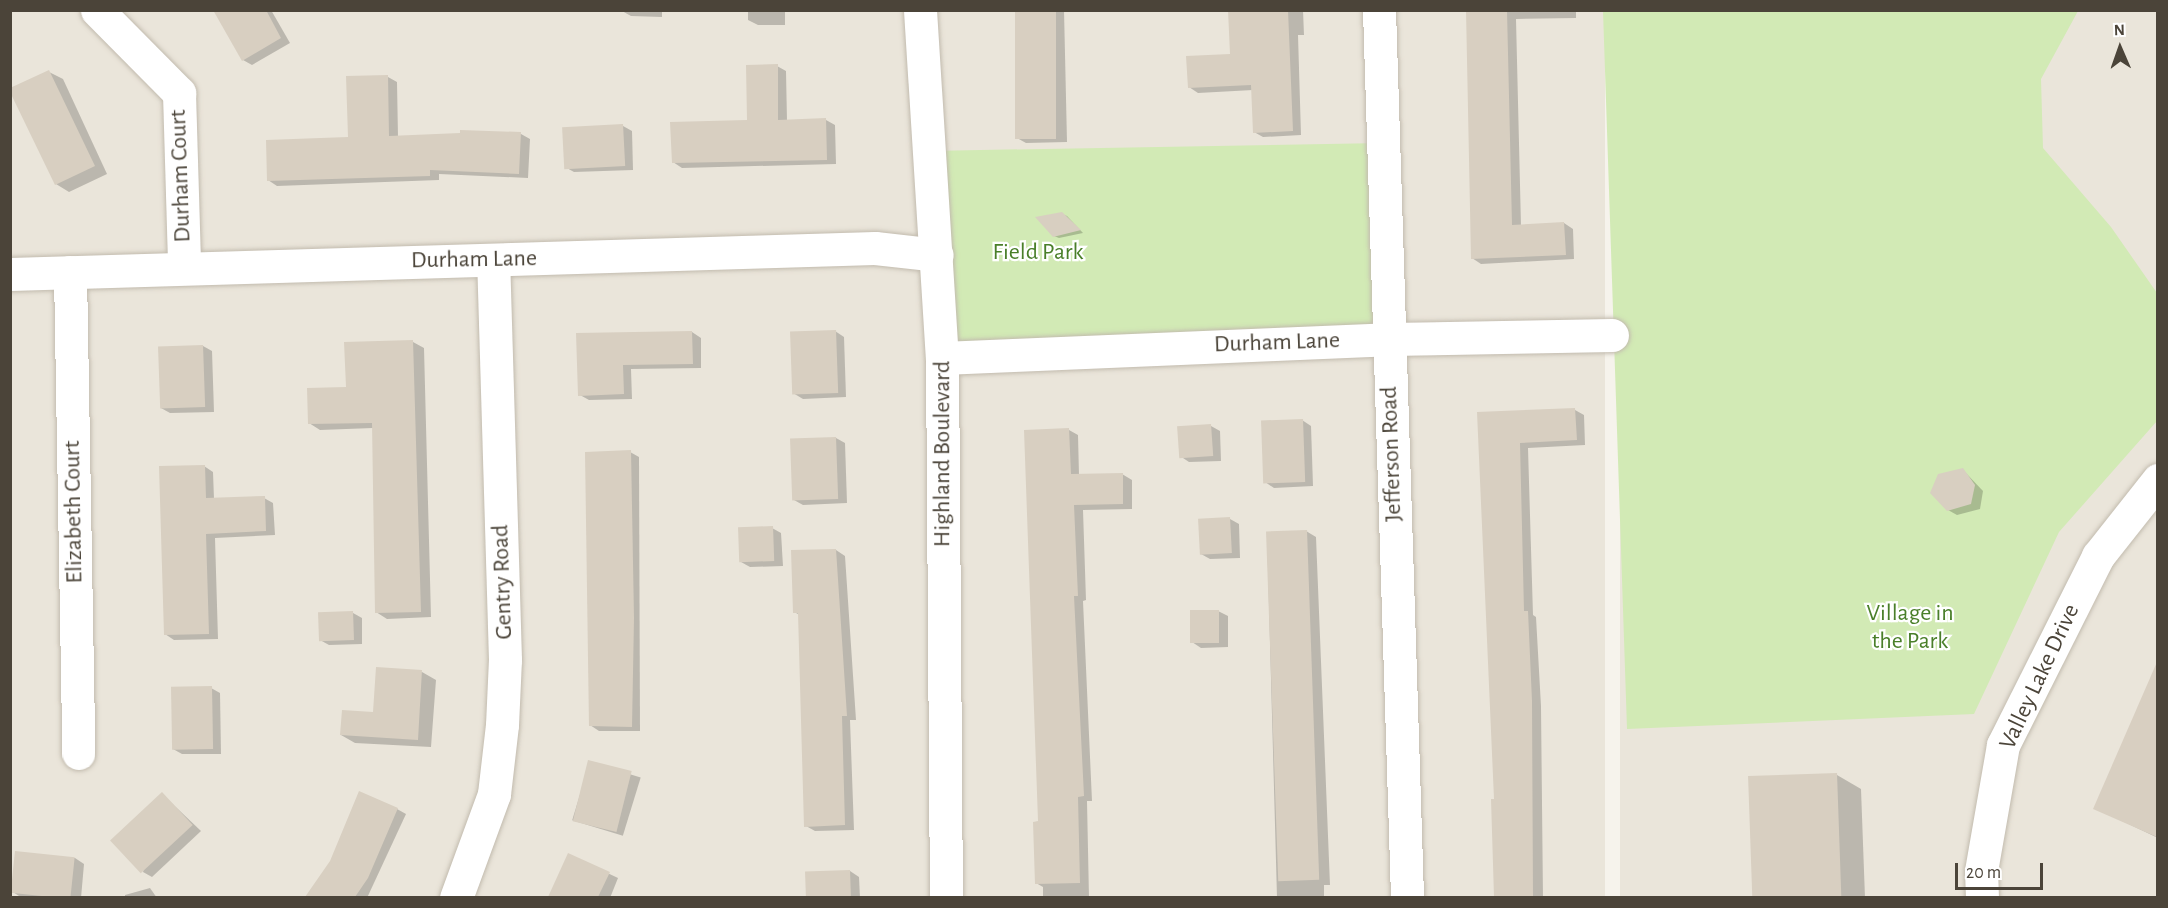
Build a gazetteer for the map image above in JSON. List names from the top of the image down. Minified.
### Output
{"streets":{"street":["Durham Court","Durham Lane","Highland Boulevard","Jefferson Road","Elizabeth Court","Gentry Road","Valley Lake Drive"]},"crossings":[["Durham Court","Durham Lane"],["Durham Lane","Highland Boulevard"],["Durham Lane","Jefferson Road"],["Durham Lane","Elizabeth Court"],["Durham Lane","Gentry Road"]],"parks":["Field Park","Village in the Park"],"scale_bar":"20 m","north":"top"}
